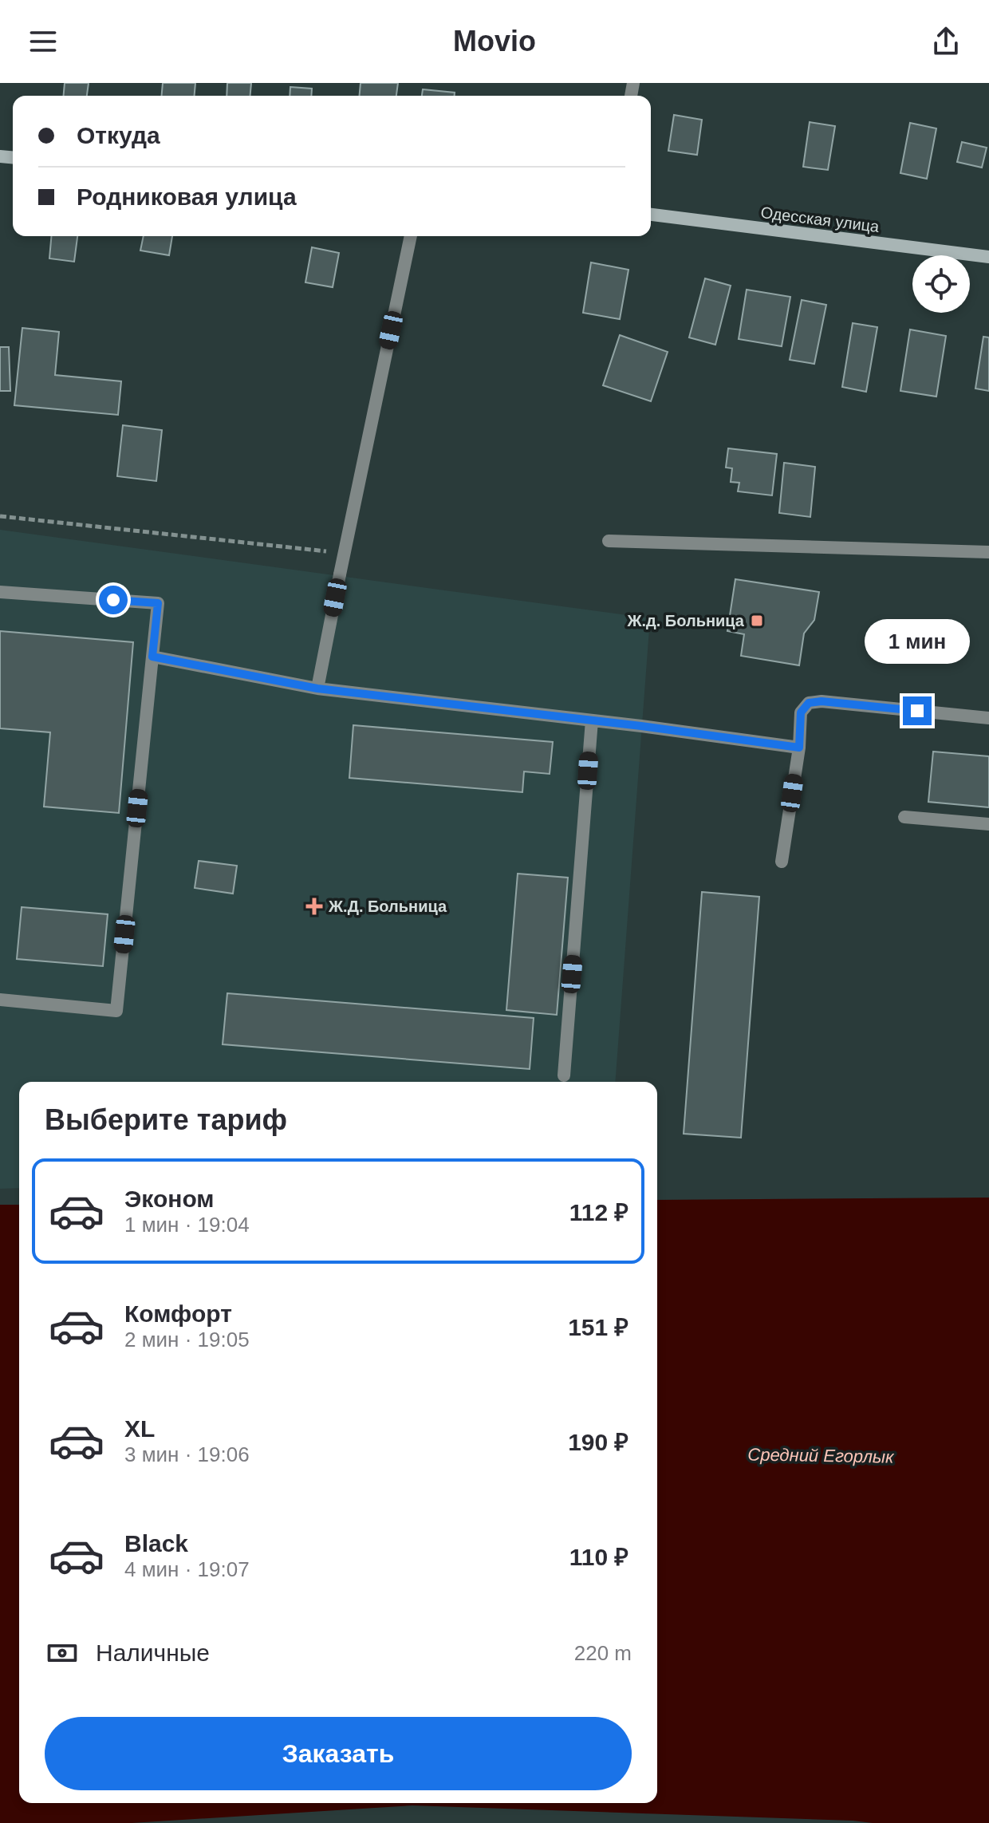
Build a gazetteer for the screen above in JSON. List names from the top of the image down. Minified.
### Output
{"streets":{"main road":["Одесская улица"]},"water":["Средний Егорлык"],"places":{"transit":["Ж.д. Больница"],"health":["Ж.Д. Больница"]},"page":{"header":"Movio","banner":["Откуда","Родниковая улица"],"bubble":"1 мин","heading":"Выберите тариф","list":[{"name":"Эконом","note":"1 мин · 19:04","value":"112 ₽"},{"name":"Комфорт","note":"2 мин · 19:05","value":"151 ₽"},{"name":"XL","note":"3 мин · 19:06","value":"190 ₽"},{"name":"Black","note":"4 мин · 19:07","value":"110 ₽"}],"pay":["Наличные","220 m"],"buttons":"Заказать"}}
